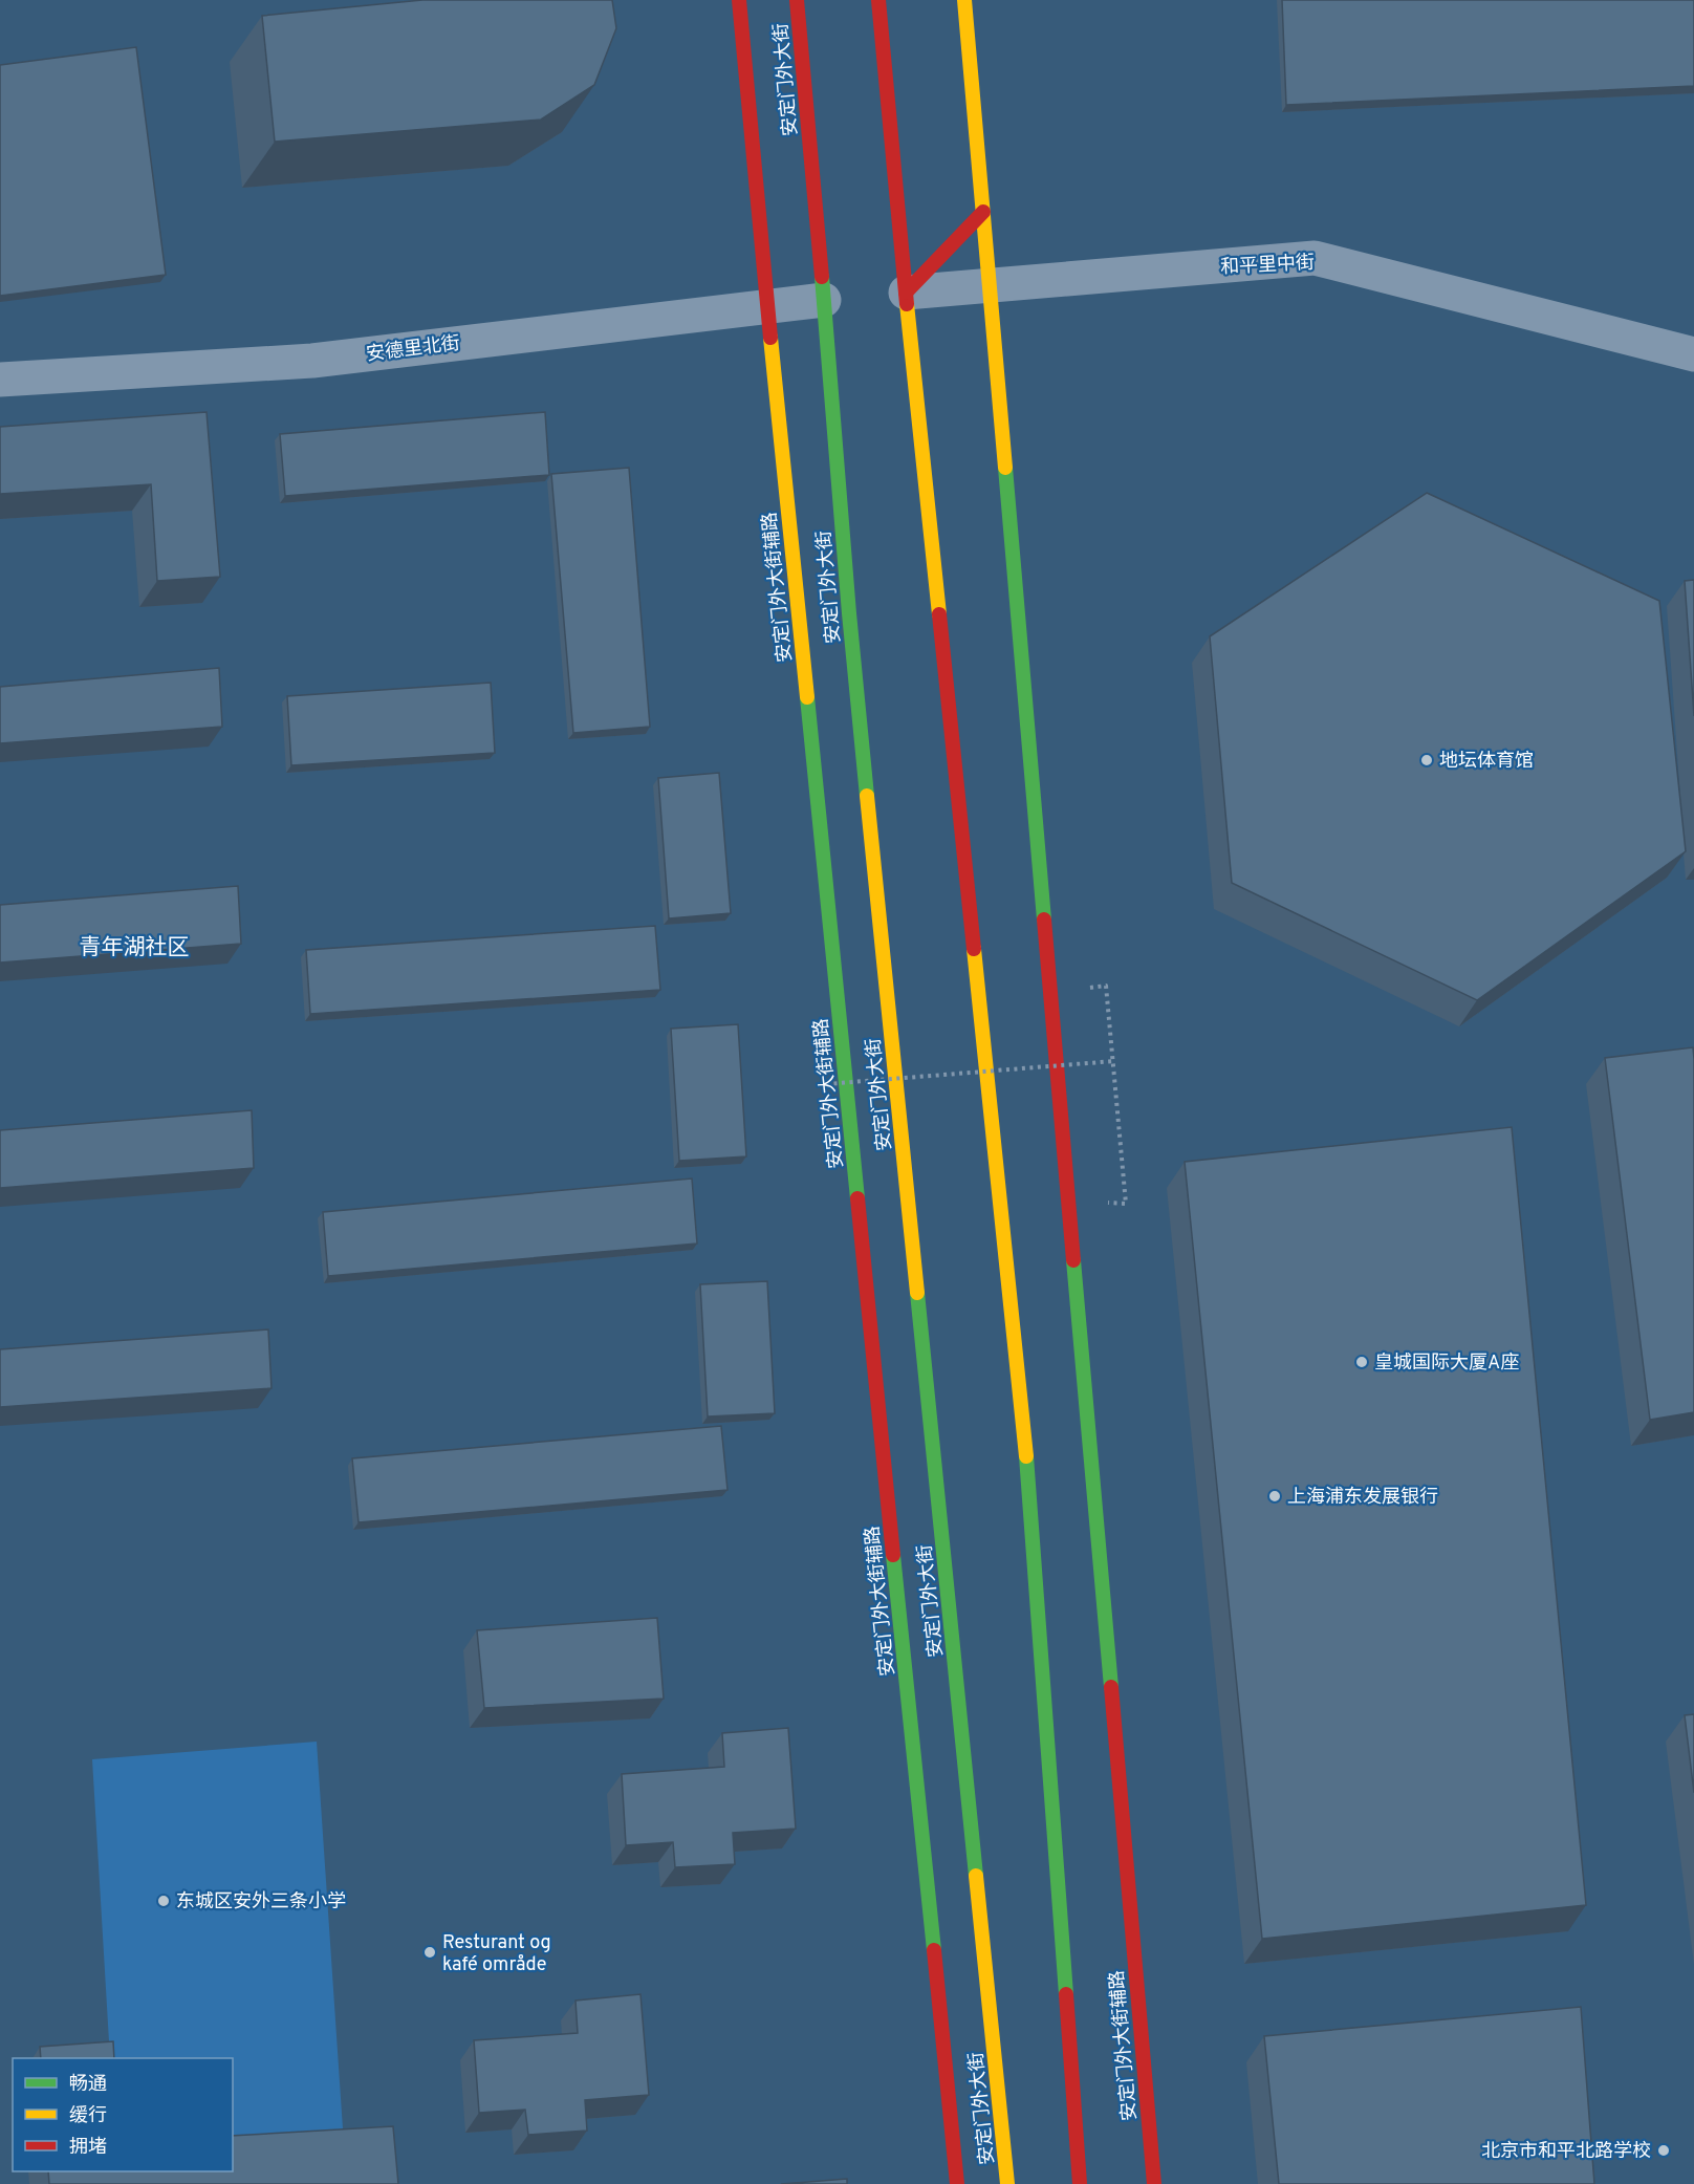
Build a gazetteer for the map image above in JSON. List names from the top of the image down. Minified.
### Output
{"streets":{"main road":["安定门外大街","安定门外大街辅路"],"street":["和平里中街","安德里北街"]},"crossings":[["安定门外大街","安德里北街"],["和平里中街","安定门外大街辅路"],["安德里北街","安定门外大街辅路"]],"districts":["青年湖社区"],"places":["地坛体育馆","皇城国际大厦A座","上海浦东发展银行","东城区安外三条小学","Resturant og kafé område","北京市和平北路学校"],"legend":["畅通","缓行","拥堵"]}
